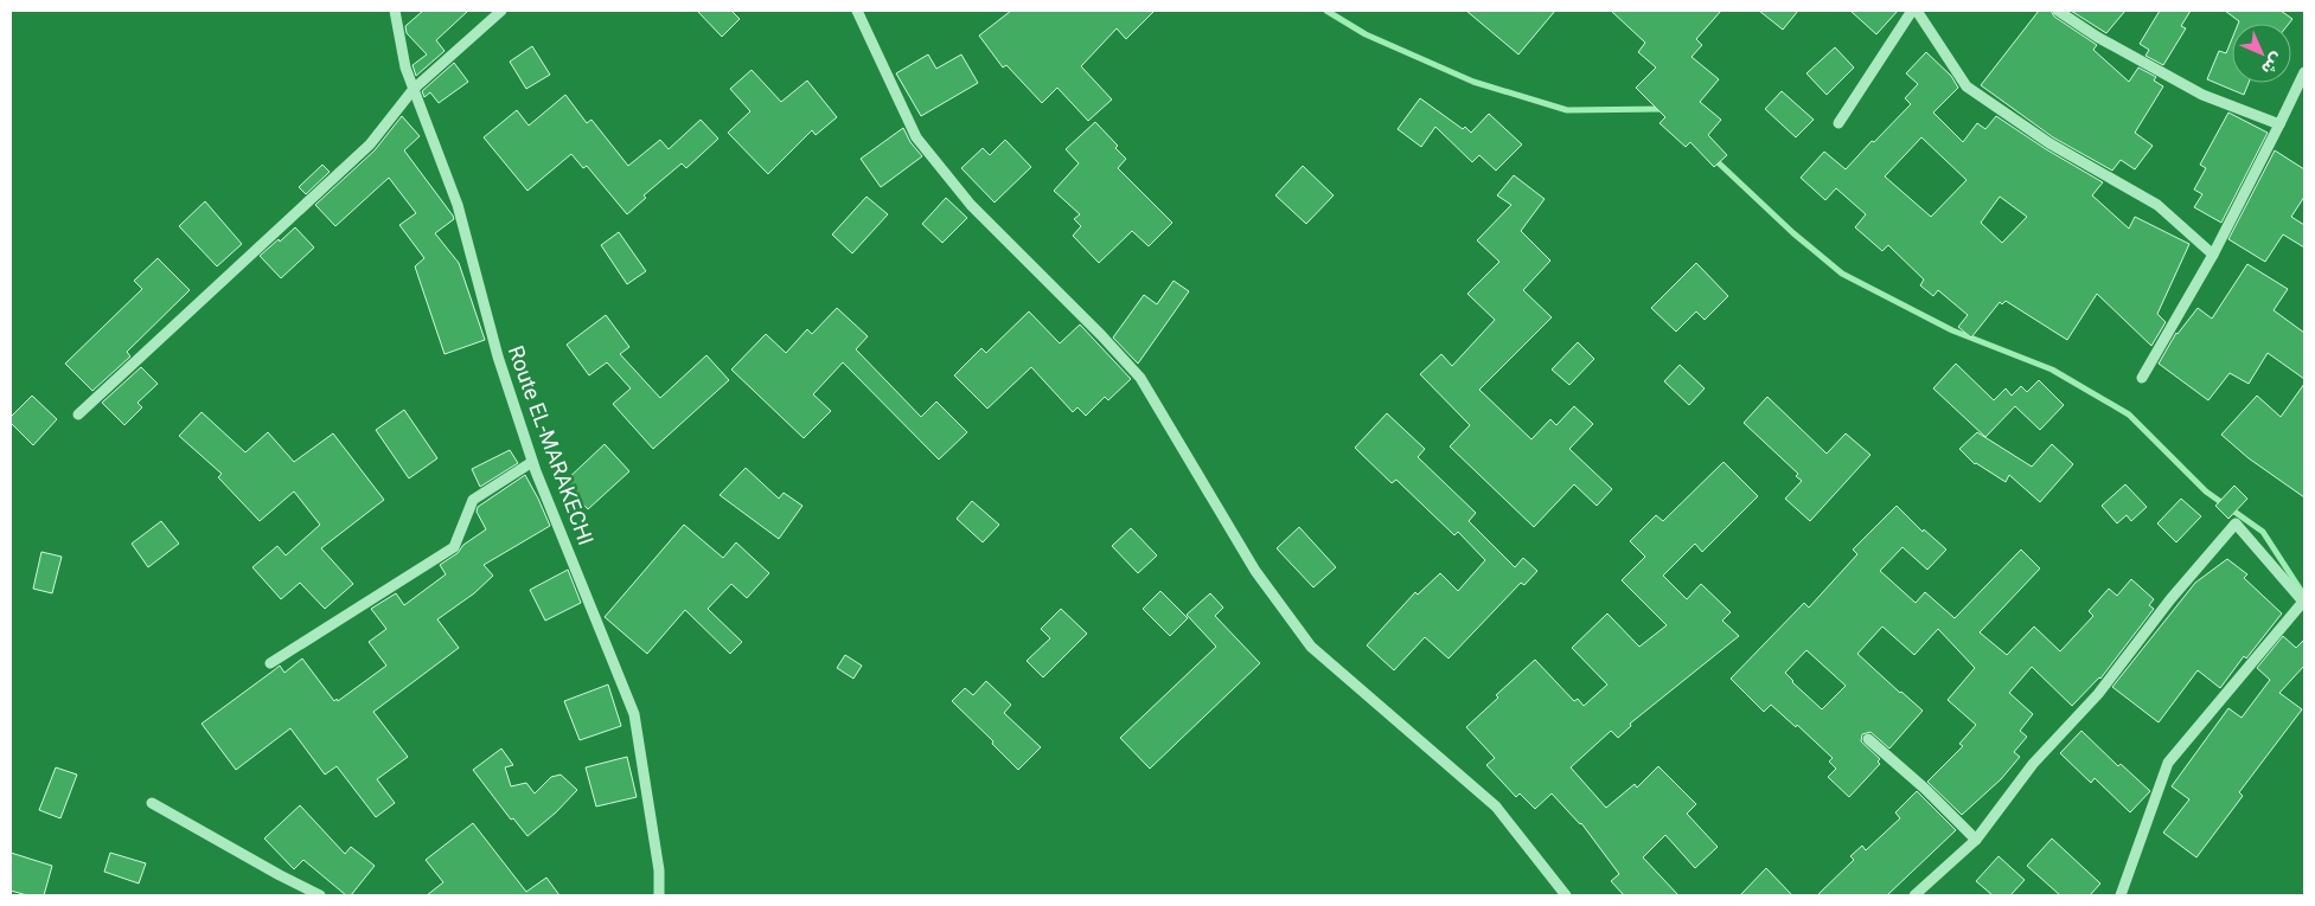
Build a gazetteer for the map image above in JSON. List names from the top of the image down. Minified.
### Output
{"streets":{"street":["Route EL-MARAKECHI"]},"north":"bottom right"}
